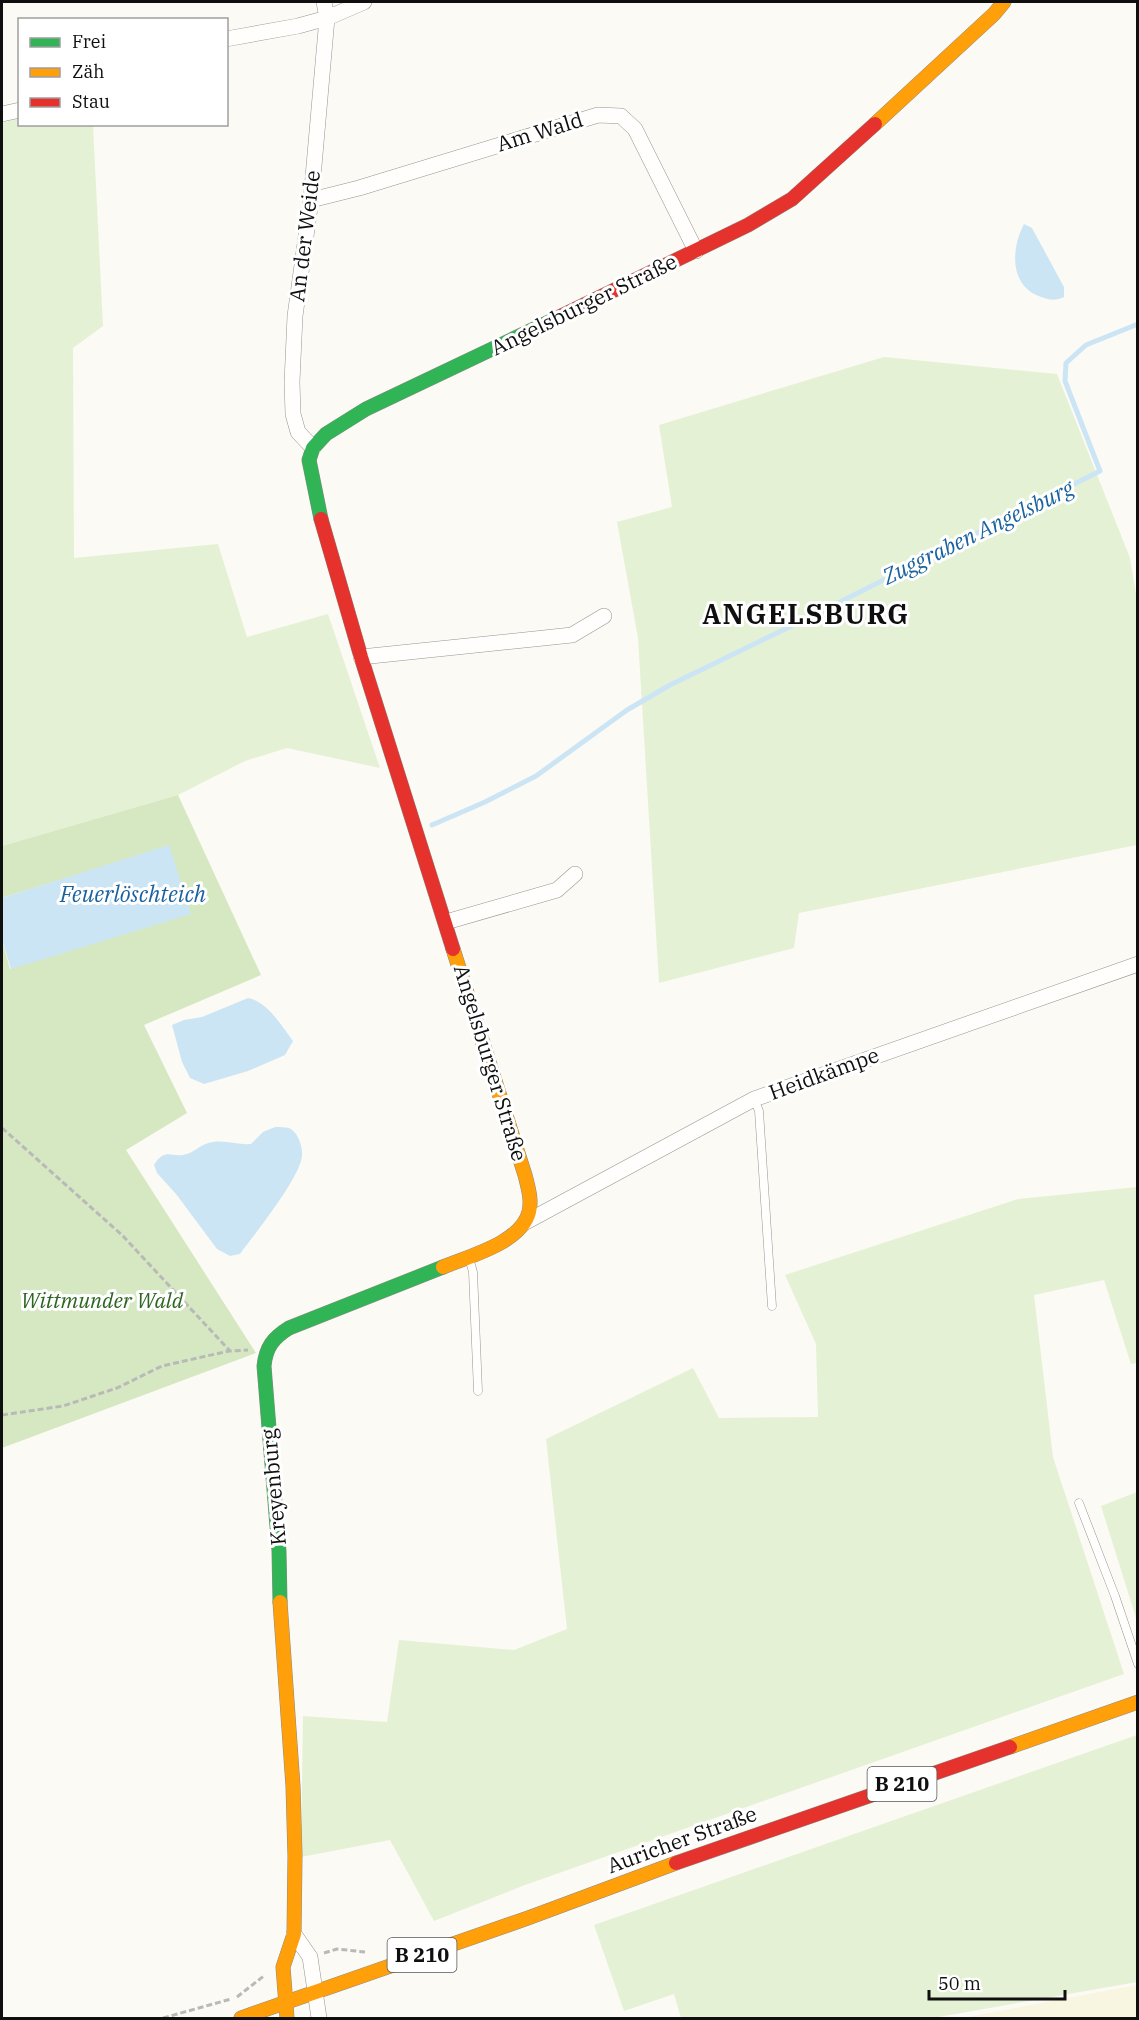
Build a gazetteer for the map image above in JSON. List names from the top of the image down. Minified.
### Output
{"streets":{"street":["Am Wald","An der Weide","Angelsburger Straße","Heidkämpe","Kreyenburg","B 210","Auricher Straße"]},"crossings":[["Am Wald","An der Weide"],["Am Wald","Angelsburger Straße"],["An der Weide","Angelsburger Straße"],["Angelsburger Straße","Heidkämpe"],["Kreyenburg","Auricher Straße"]],"districts":["ANGELSBURG"],"water":["Zuggraben Angelsburg","Feuerlöschteich"],"parks":["Wittmunder Wald"],"legend":["Frei","Zäh","Stau"],"scale_bar":"50 m"}
